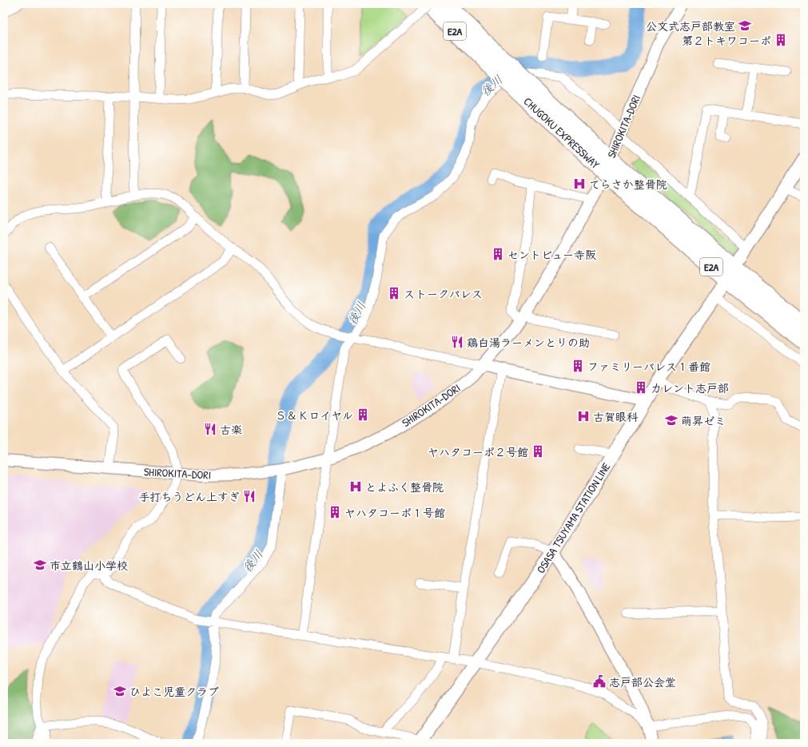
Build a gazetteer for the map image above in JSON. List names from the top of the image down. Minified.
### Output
{"streets":{"highway":["E2A","CHUGOKU EXPRESSWAY"],"main road":["OSASA TSUYAMA STATION LINE"],"street":["SHIROKITA-DORI"]},"water":["後川"],"places":{"school or university":["公文式志戸部教室","萌昇ゼミ","市立鶴山小学校","ひよこ児童クラブ"],"building":["第２トキワコーポ","セントビュー寺阪","ストークパレス","ファミリーパレス１番館","カレント志戸部","Ｓ＆Ｋロイヤル","ヤハタコーポ２号館","ヤハタコーポ１号館"],"hospital":["てらさか整骨院","古賀眼科","とよふく整骨院"],"restaurant":["鶏白湯ラーメンとりの助","古楽","手打ちうどん上すぎ"],"public building":["志戸部公会堂"]}}
